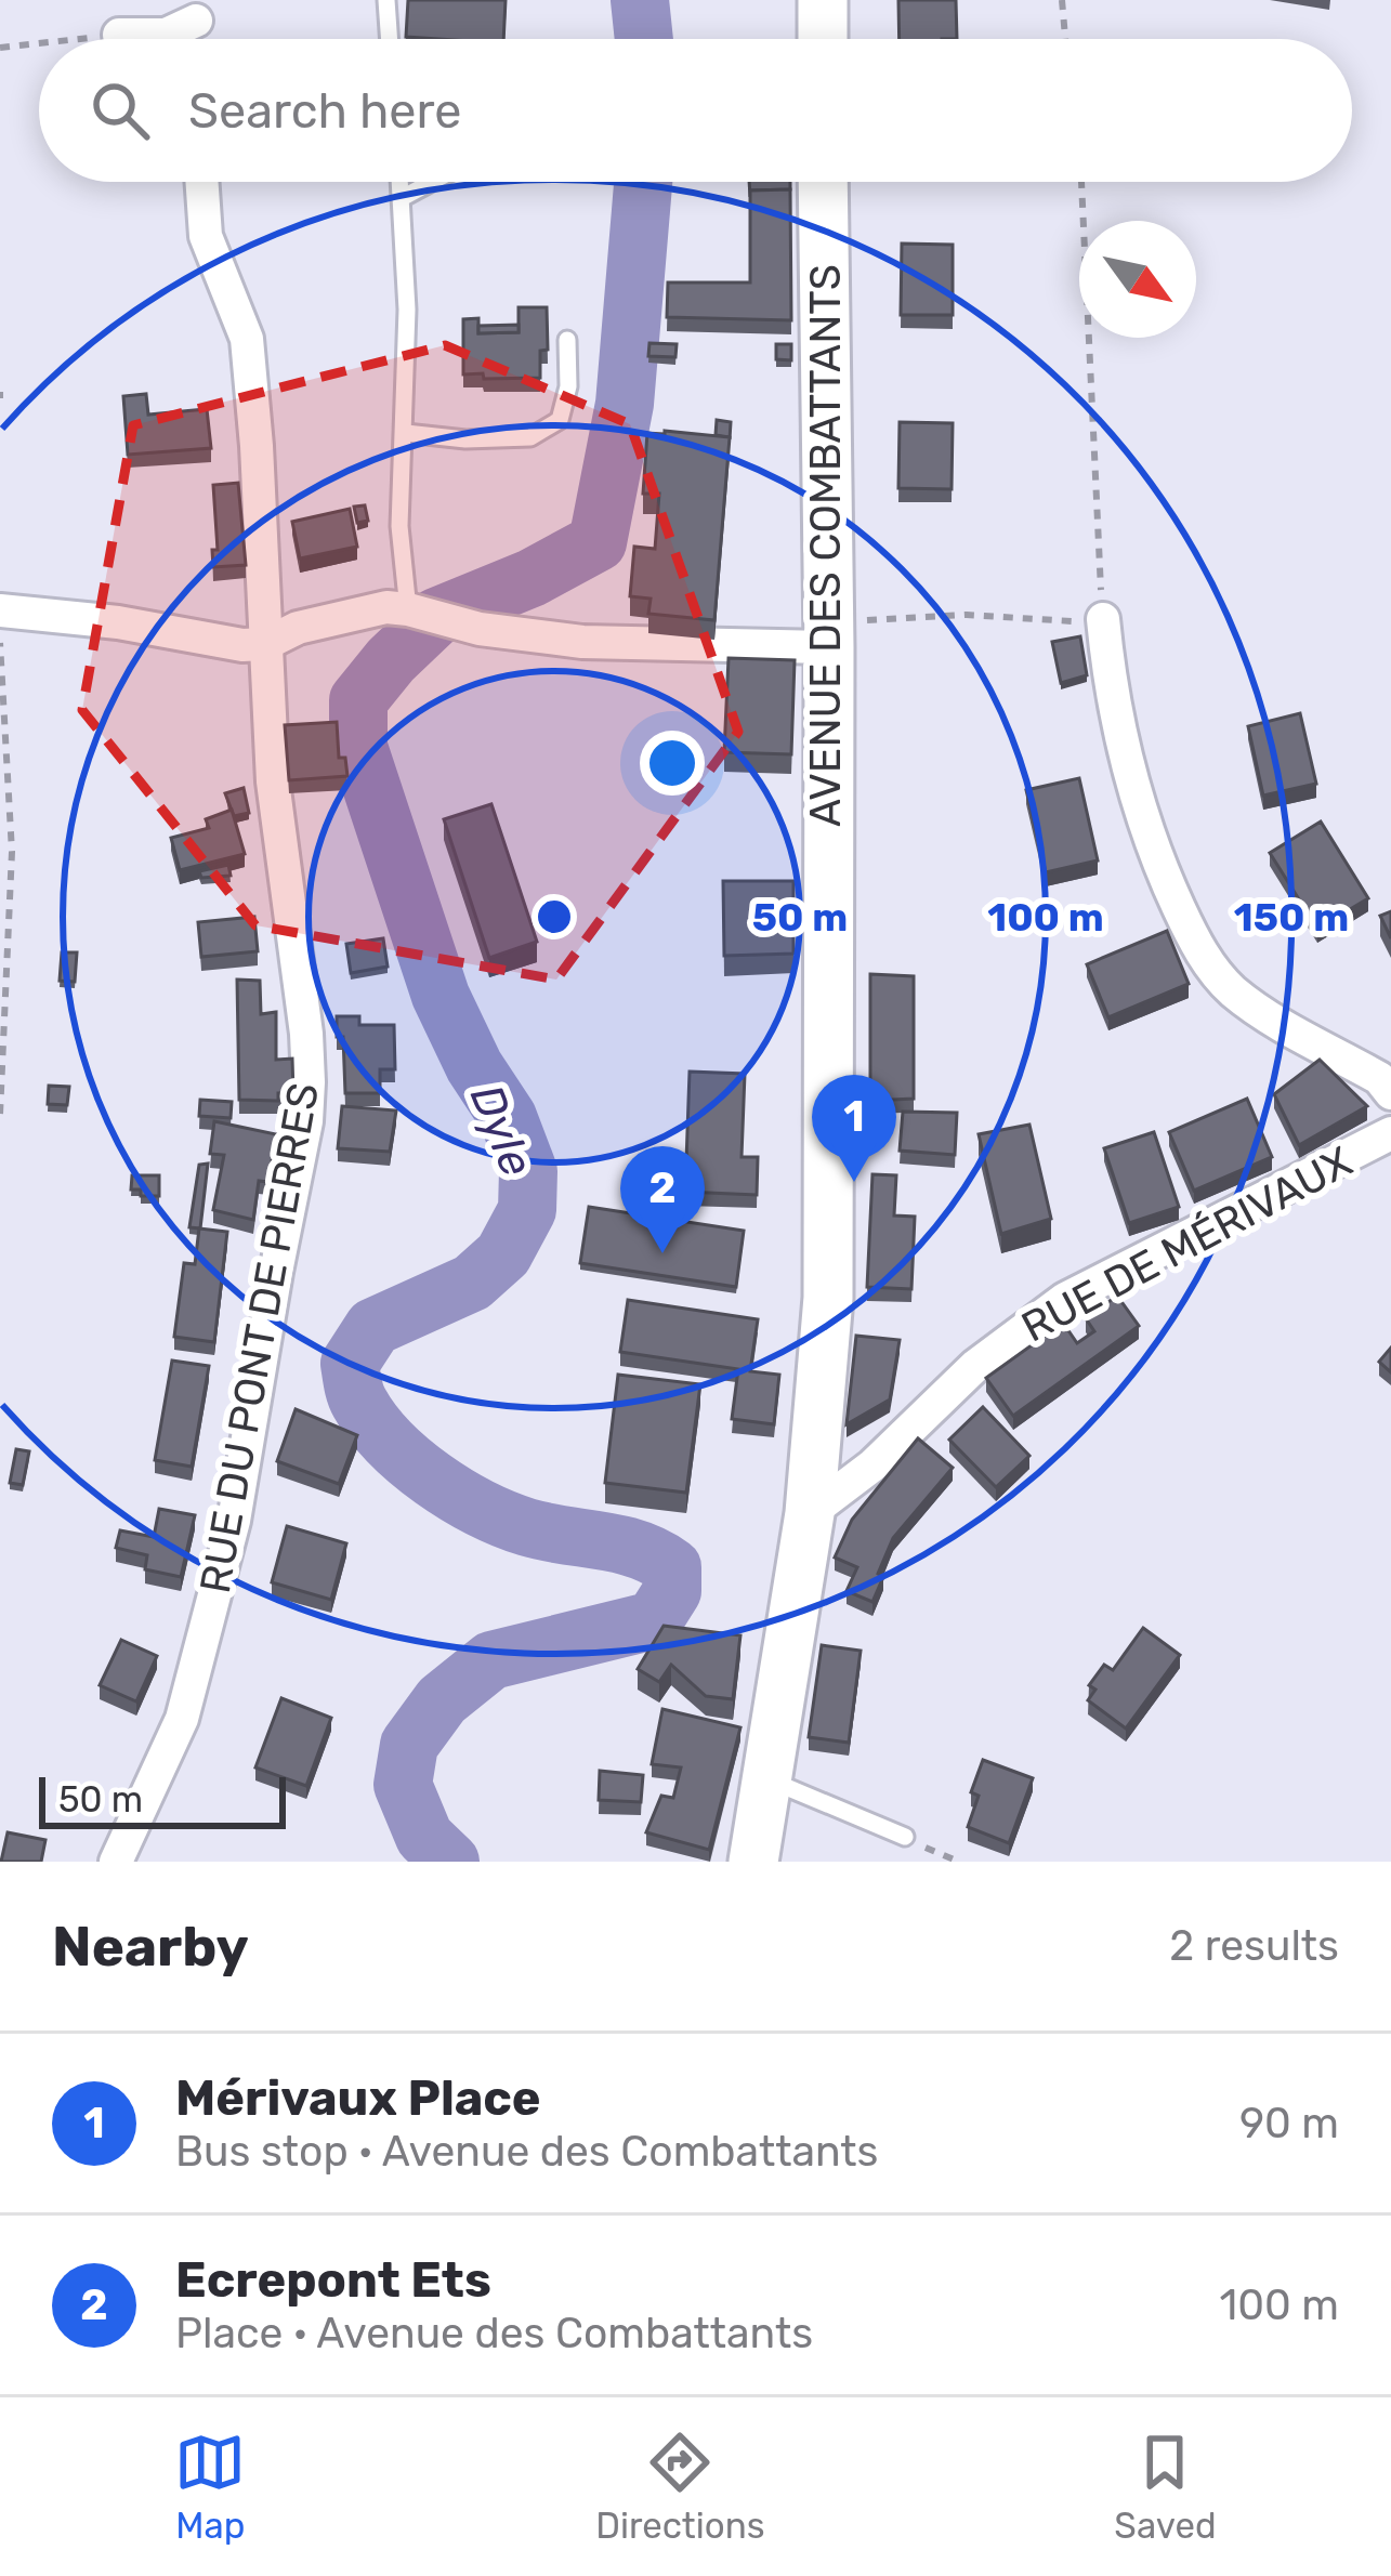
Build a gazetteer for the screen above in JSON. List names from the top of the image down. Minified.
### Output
{"streets":{"main road":["AVENUE DES COMBATTANTS"],"street":["RUE DE MÉRIVAUX","RUE DU PONT DE PIERRES"]},"crossings":[["AVENUE DES COMBATTANTS","RUE DE MÉRIVAUX"]],"water":["Dyle"],"scale_bar":"50 m","north":"bottom right","page":{"search":"Search here","pins":["1","2"],"scale":"50 m","heading":["Nearby","2 results"],"list":[{"mark":"1","name":"Mérivaux Place","note":"Bus stop · Avenue des Combattants","value":"90 m"},{"mark":"2","name":"Ecrepont Ets","note":"Place · Avenue des Combattants","value":"100 m"}],"nav":["Map","Directions","Saved"]},"rings":["50 m","100 m","150 m"]}
